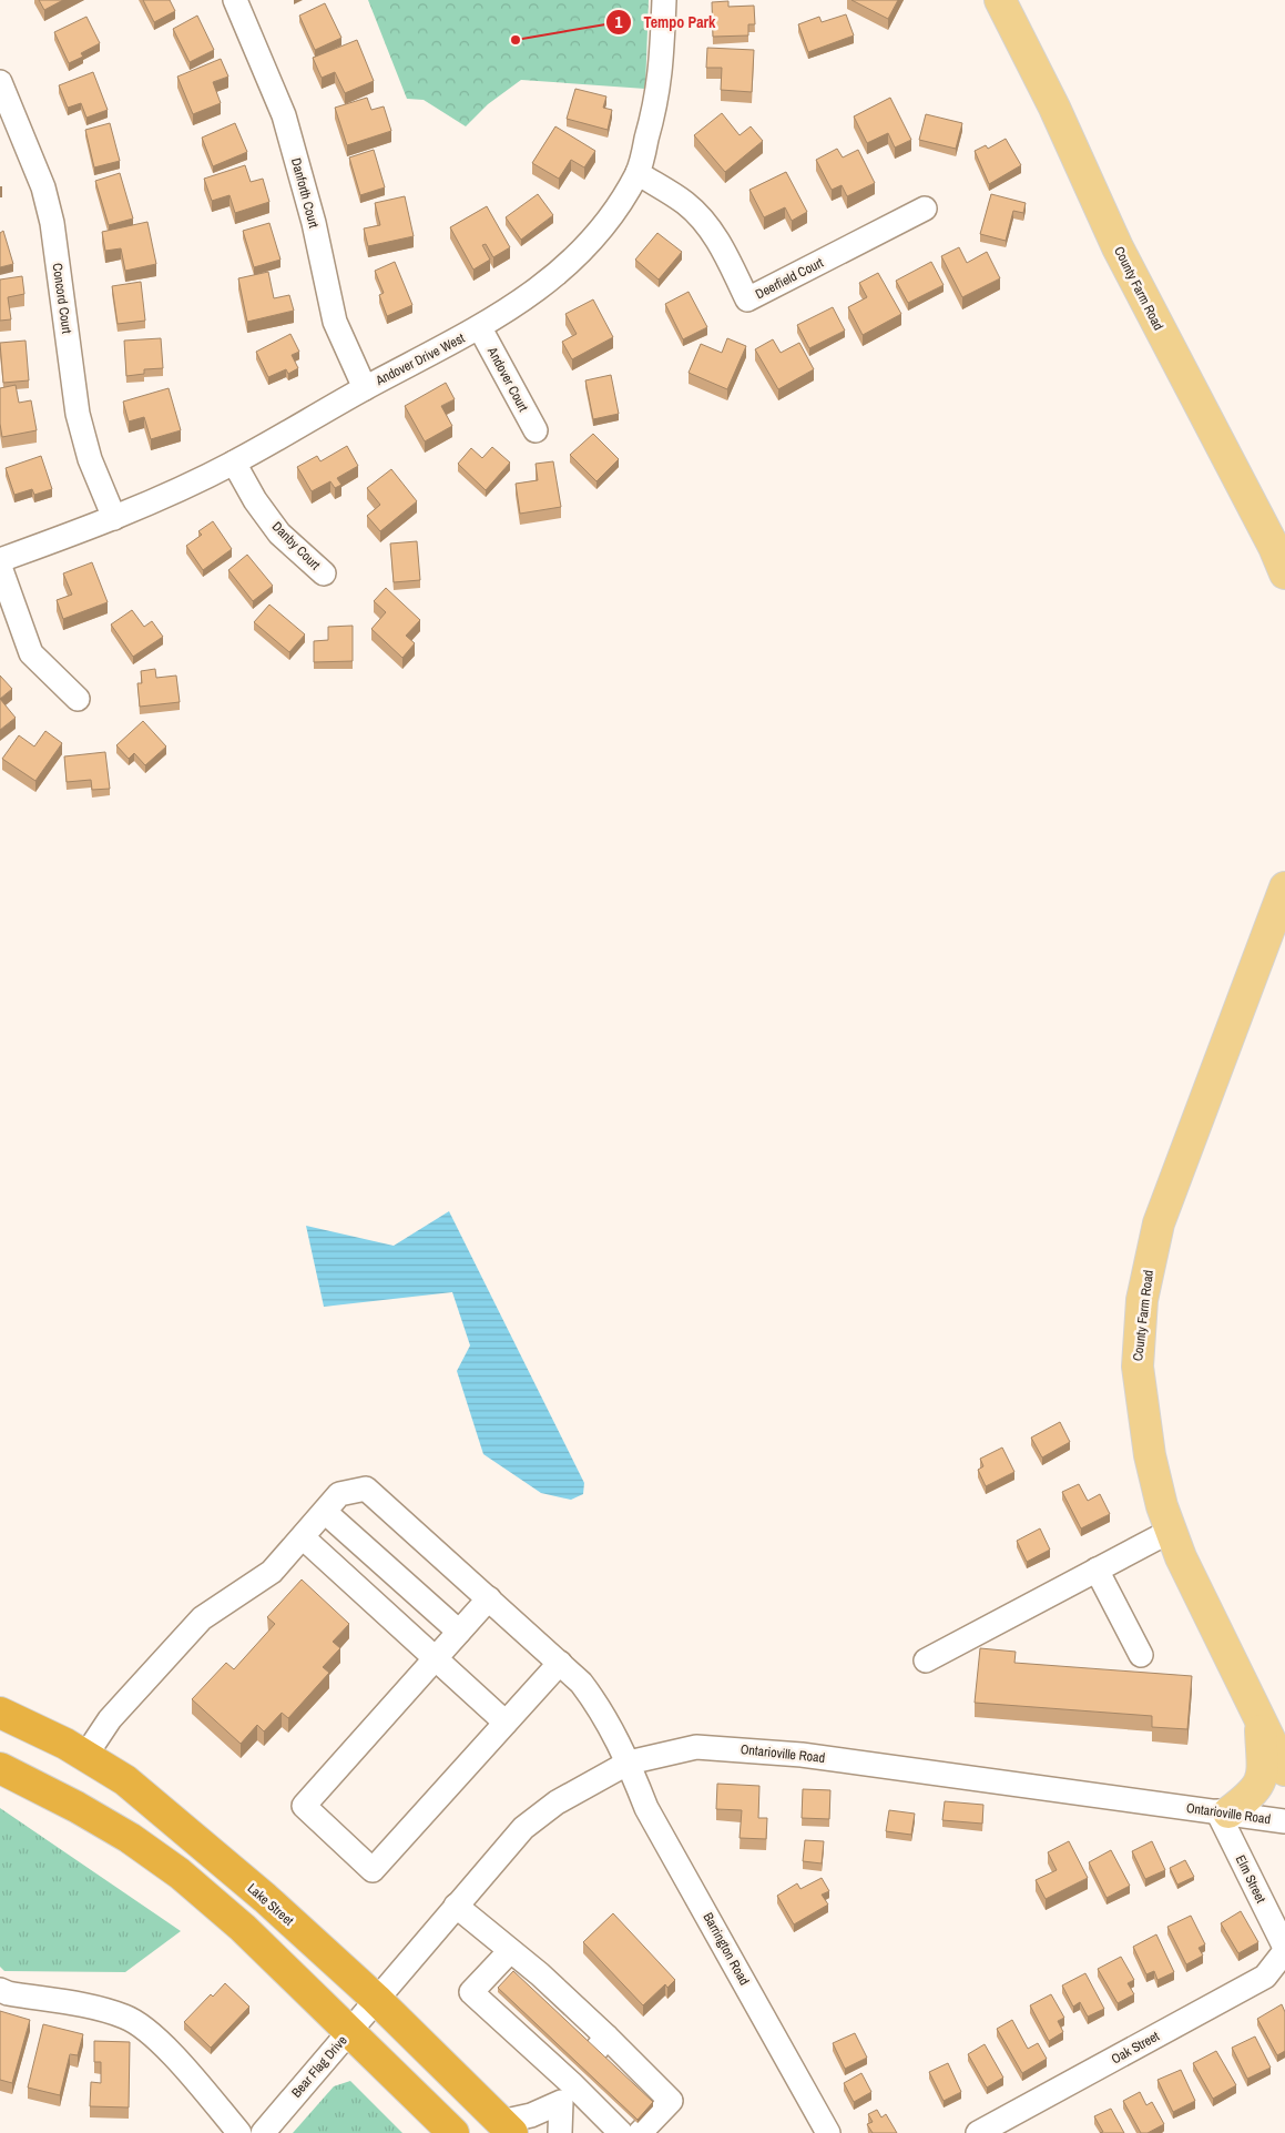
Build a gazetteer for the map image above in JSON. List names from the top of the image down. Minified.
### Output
{"streets":{"highway":["Lake Street"],"main road":["County Farm Road"],"street":["Danforth Court","Deerfield Court","Concord Court","Andover Drive West","Andover Court","Danby Court","Ontarioville Road","Elm Street","Barrington Road","Oak Street","Bear Flag Drive"]},"crossings":[["Danforth Court","Andover Drive West"],["Deerfield Court","Andover Drive West"],["Concord Court","Andover Drive West"],["Andover Drive West","Andover Court"],["Andover Drive West","Danby Court"],["Ontarioville Road","Elm Street"],["Ontarioville Road","Lake Street"],["Ontarioville Road","Barrington Road"],["Ontarioville Road","Bear Flag Drive"],["Elm Street","Oak Street"],["Lake Street","Bear Flag Drive"]],"places":["Tempo Park"]}
